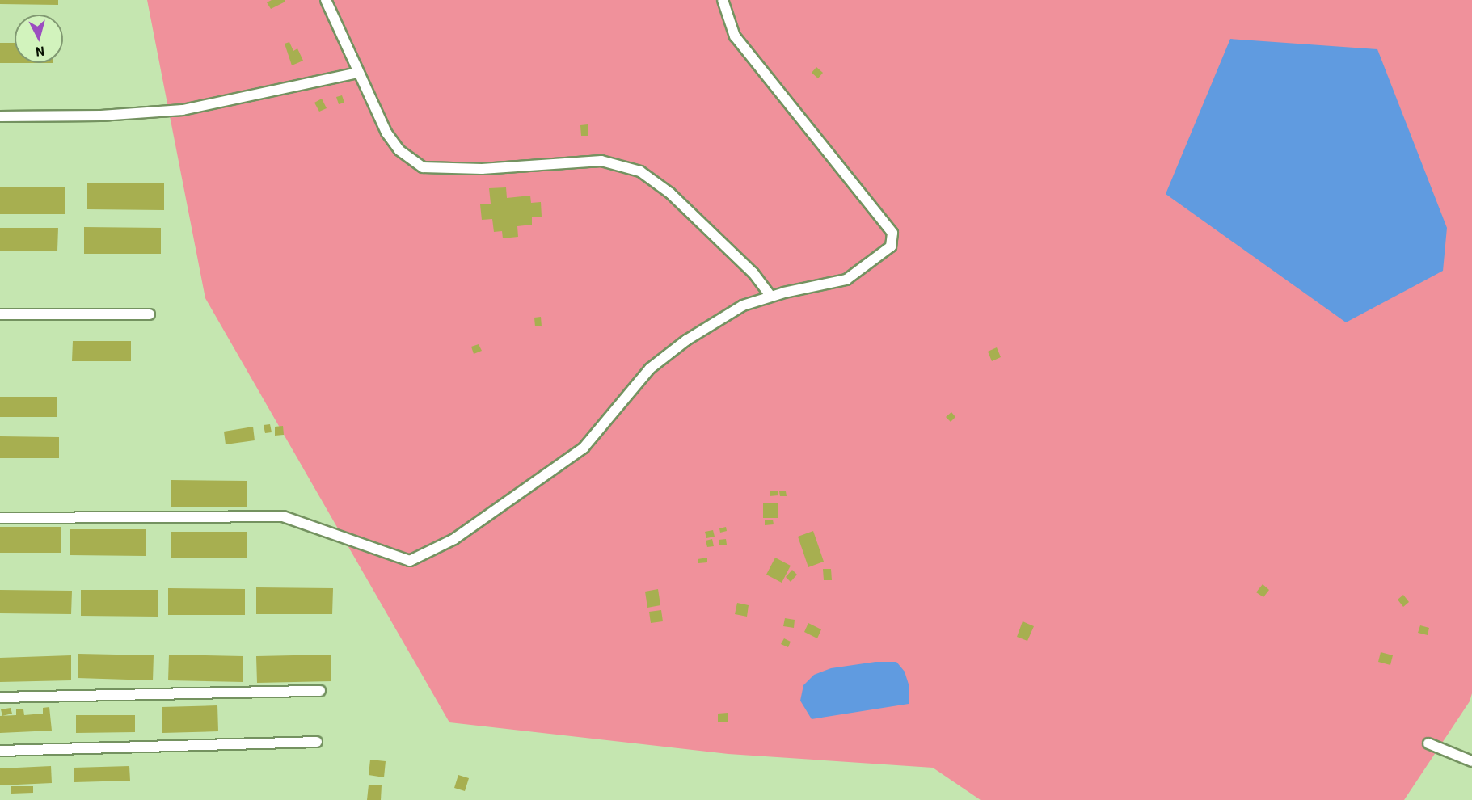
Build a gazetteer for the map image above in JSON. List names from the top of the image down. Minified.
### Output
{"north":"bottom"}
